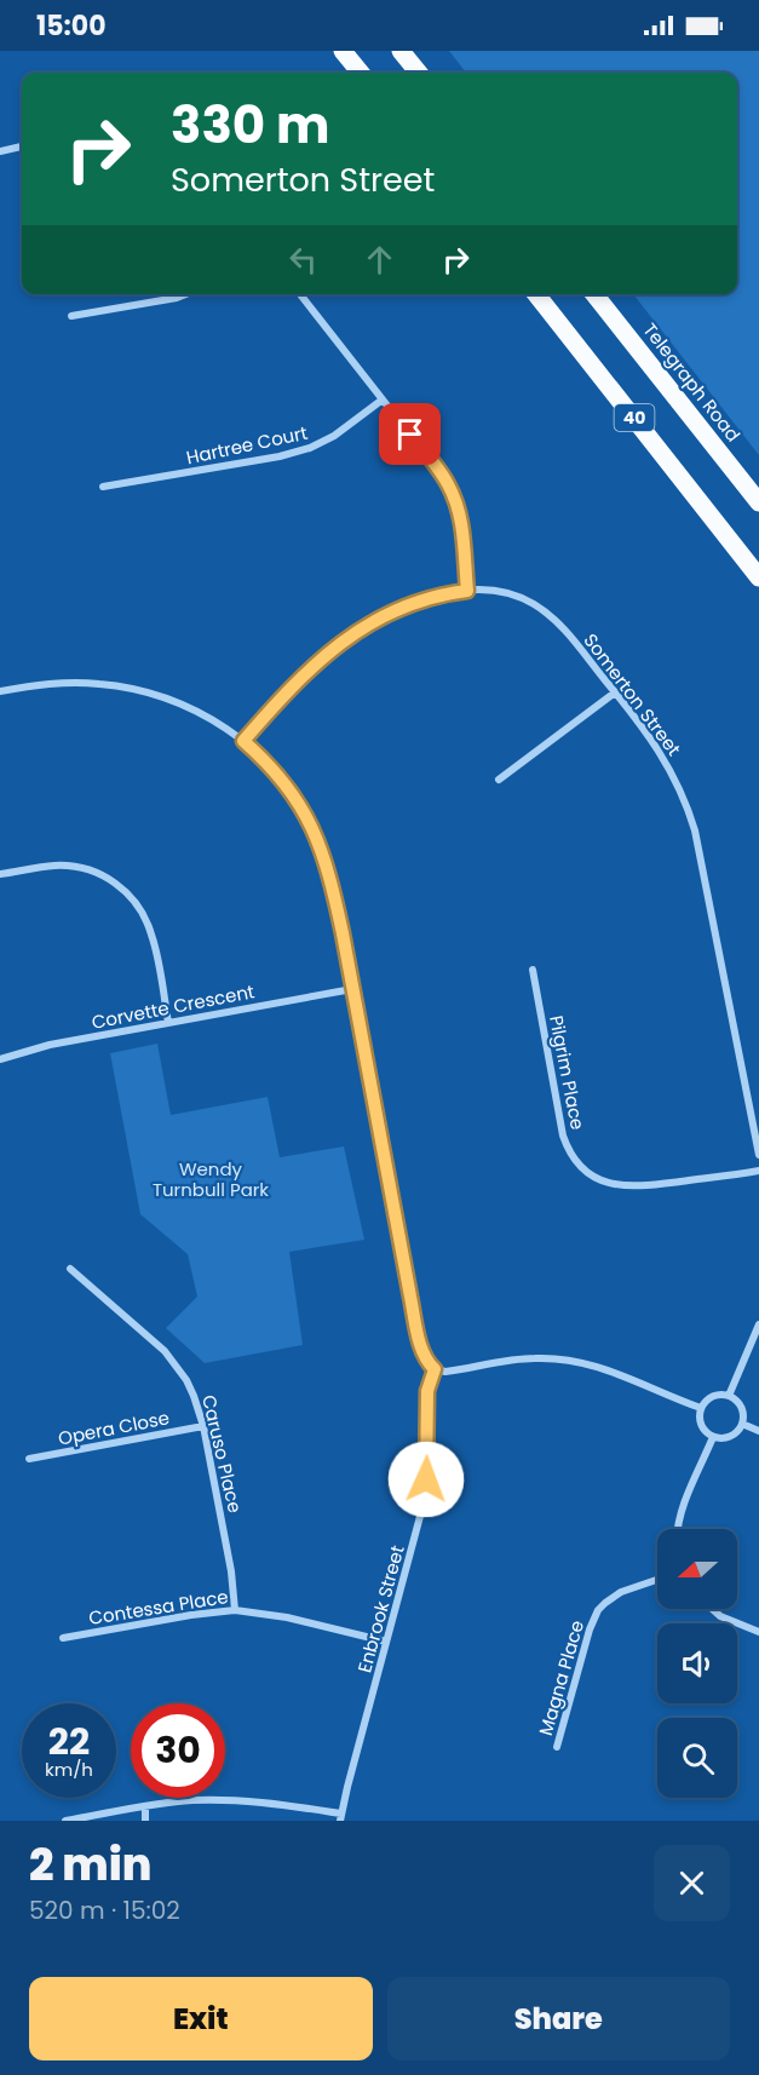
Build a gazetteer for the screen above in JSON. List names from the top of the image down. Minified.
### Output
{"streets":{"main road":["Telegraph Road","40"],"street":["Hartree Court","Somerton Street","Corvette Crescent","Pilgrim Place","Opera Close","Caruso Place","Contessa Place","Enbrook Street","Magna Place"]},"crossings":[["Opera Close","Caruso Place"],["Caruso Place","Contessa Place"],["Contessa Place","Enbrook Street"]],"parks":["Wendy Turnbull Park"],"north":"left","page":{"status":"15:00","turn":["330 m","Somerton Street"],"speed":"22 km/h","limit":"30","heading":["2 min","520 m · 15:02"],"buttons":["Exit","Share"]}}
